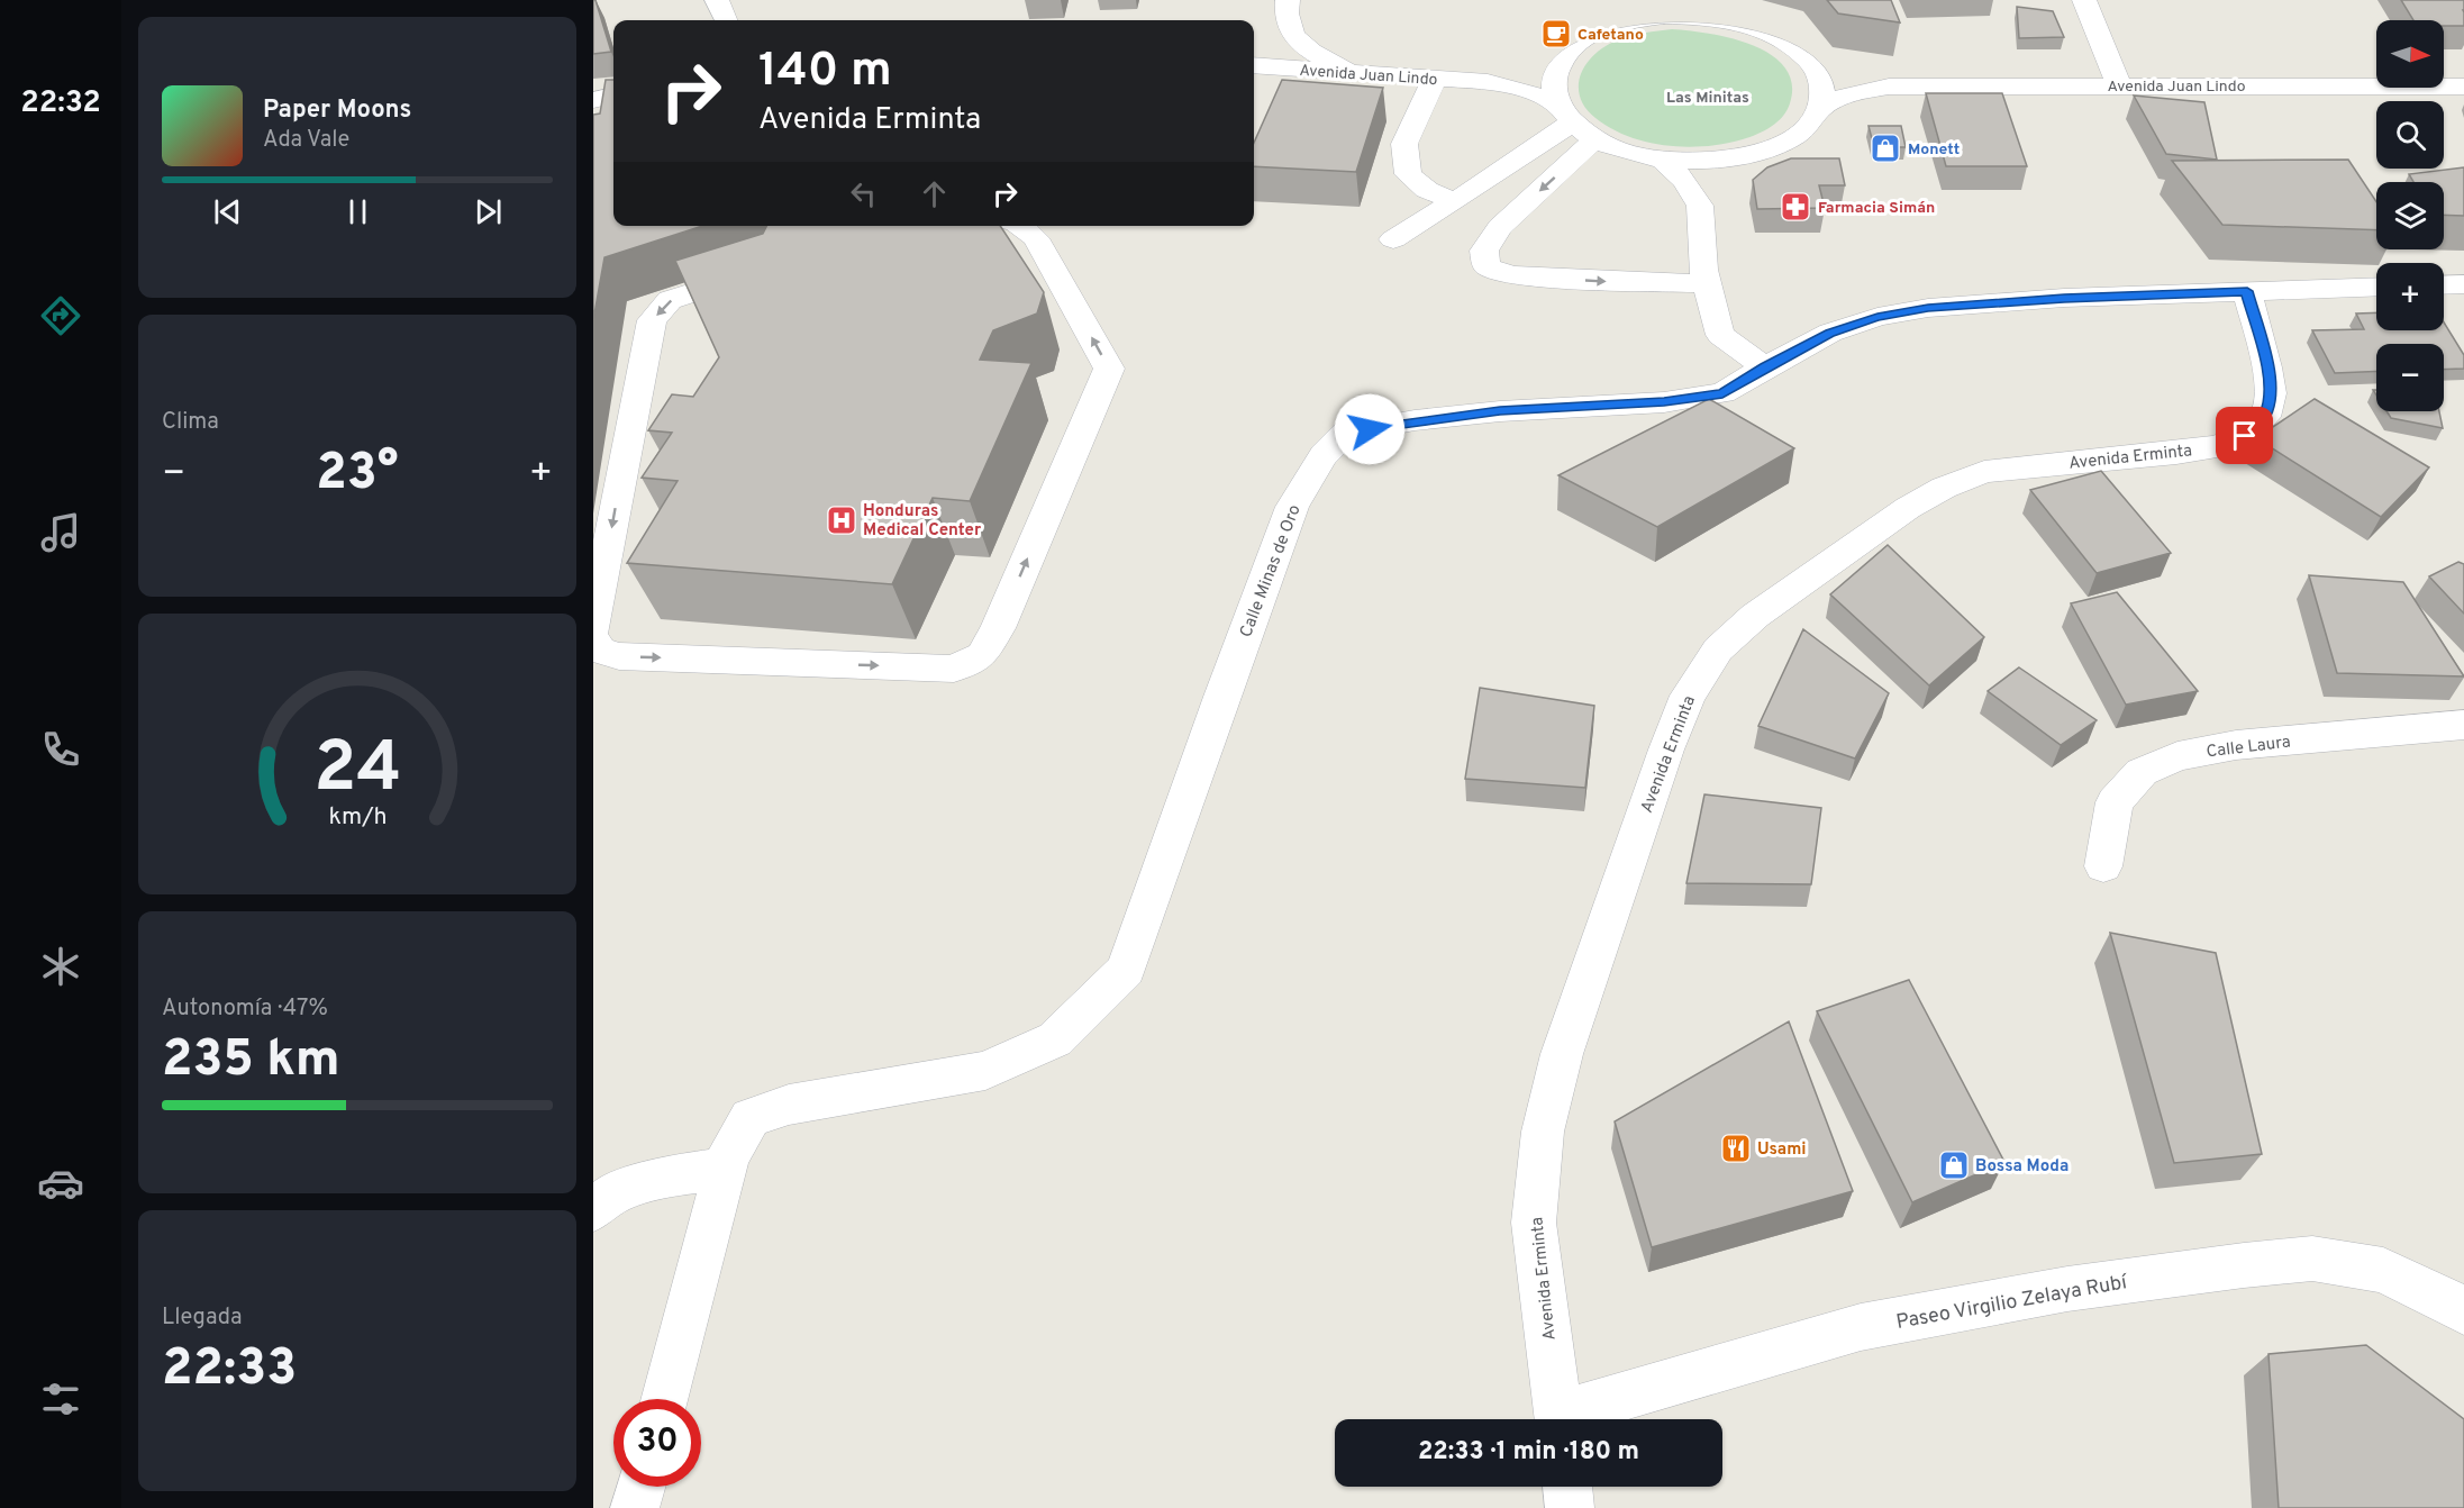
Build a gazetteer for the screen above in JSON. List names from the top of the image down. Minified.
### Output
{"streets":{"street":["Avenida Juan Lindo","Avenida Erminta","Calle Minas de Oro","Calle Laura","Paseo Virgilio Zelaya Rubí"]},"crossings":[["Avenida Erminta","Calle Minas de Oro"]],"districts":["Las Minitas"],"places":{"cafe":["Cafetano"],"shop":["Monett","Bossa Moda"],"pharmacy":["Farmacia Simán"],"hospital":["Honduras Medical Center"],"restaurant":["Usami"]},"north":"right","page":{"tabs":"22:32","map_buttons":["+","−"],"turn":["140 m","Avenida Erminta"],"song":["Paper Moons","Ada Vale"],"tile":["Clima",["Autonomía · 47%","235 km"],["Llegada","22:33"]],"heat":["−","23°","+"],"limit":"30","trip":"22:33 · 1 min · 180 m","gauge":["24","km/h"]}}
